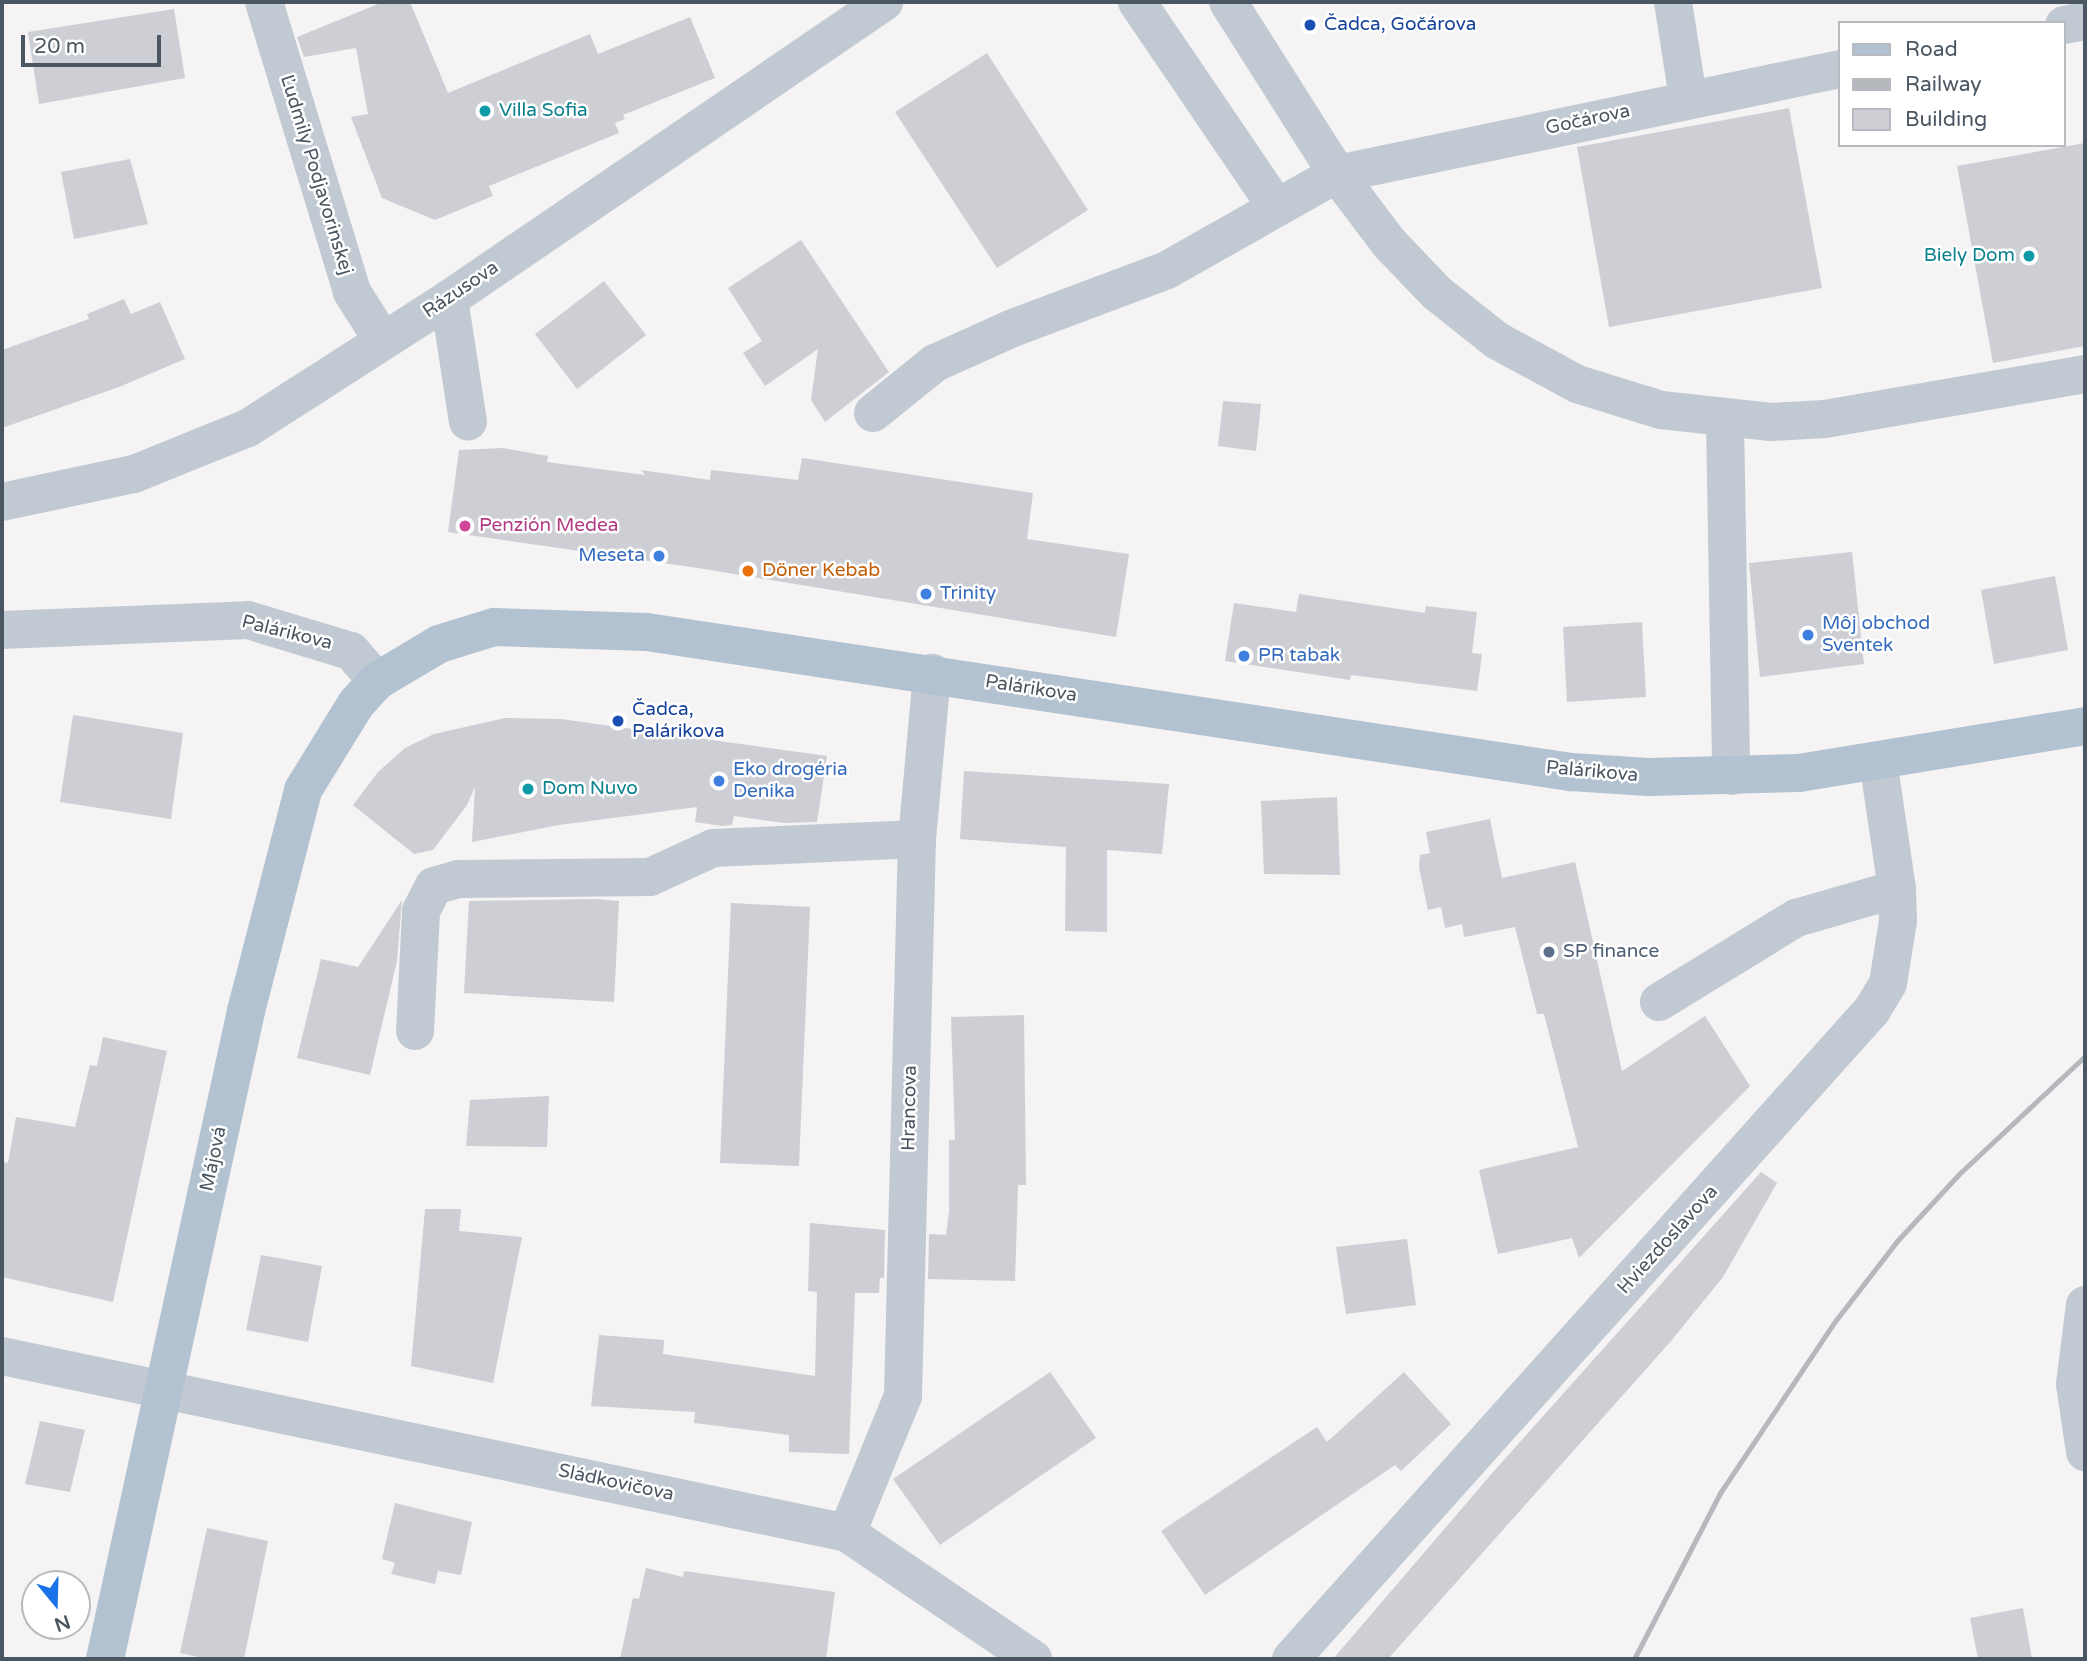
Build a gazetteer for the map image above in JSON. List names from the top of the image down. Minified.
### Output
{"streets":{"main road":["Palárikova","Májová"],"street":["Gočárova","Ľudmily Podjavorinskej","Rázusova","Hrancova","Hviezdoslavova","Sládkovičova"]},"crossings":[["Ľudmily Podjavorinskej","Rázusova"],["Palárikova","Hrancova"],["Palárikova","Májová"],["Palárikova","Hviezdoslavova"],["Hrancova","Sládkovičova"],["Májová","Sládkovičova"]],"places":["Čadca, Gočárova","Villa Sofia","Biely Dom","Penzión Medea","Meseta","Döner Kebab","Trinity","Môj obchod Sventek","PR tabak","Čadca, Palárikova","Eko drogéria Denika","Dom Nuvo","SP finance"],"legend":["Road","Railway","Building"],"scale_bar":"20 m","north":"bottom"}
